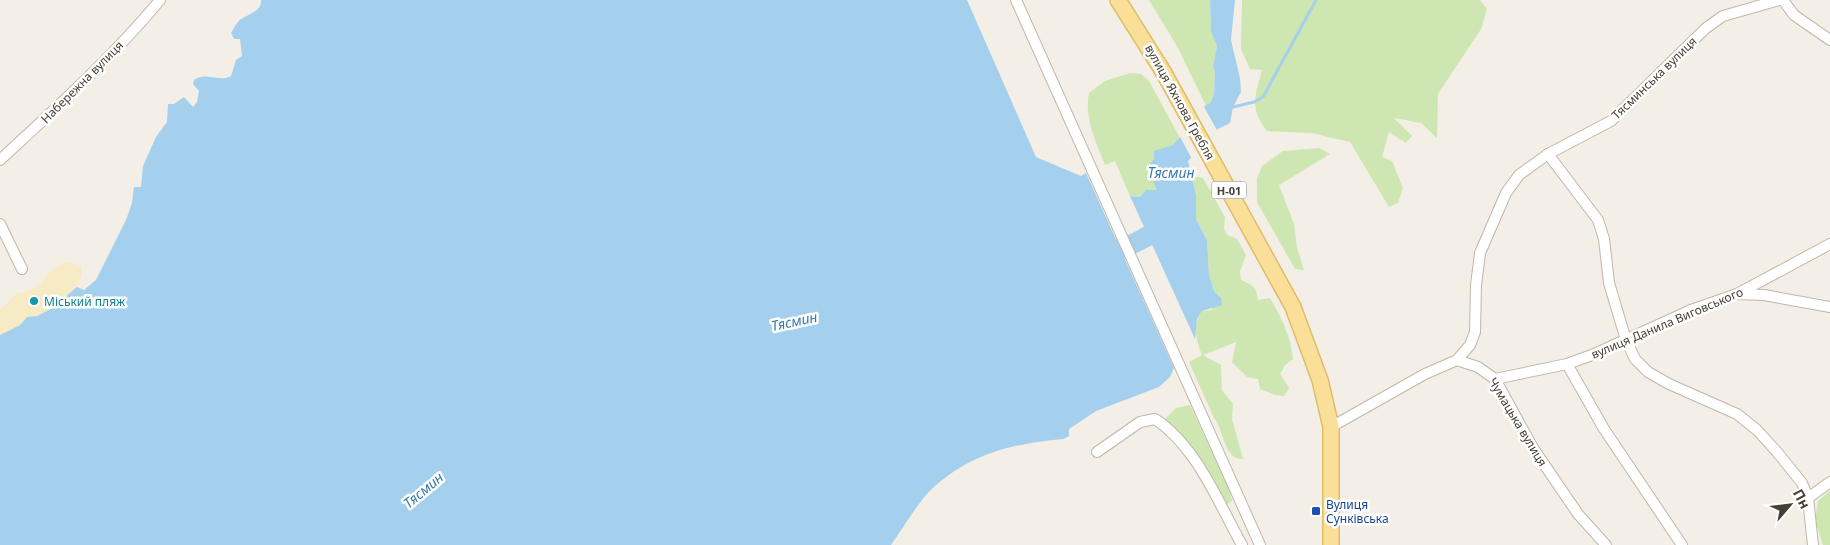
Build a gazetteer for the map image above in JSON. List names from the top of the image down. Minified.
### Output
{"streets":{"main road":["вулиця Яхнова Гребля","Н-01"],"street":["Тясминська вулиця","Набережна вулиця","вулиця Данила Виговського","Чумацька вулиця"]},"crossings":[["Тясминська вулиця","вулиця Яхнова Гребля"],["Тясминська вулиця","Чумацька вулиця"],["вулиця Данила Виговського","Чумацька вулиця"]],"water":["Тясмин"],"places":{"other":["Міський пляж"],"transit":["Вулиця Сунківська"]},"north":"top right"}
